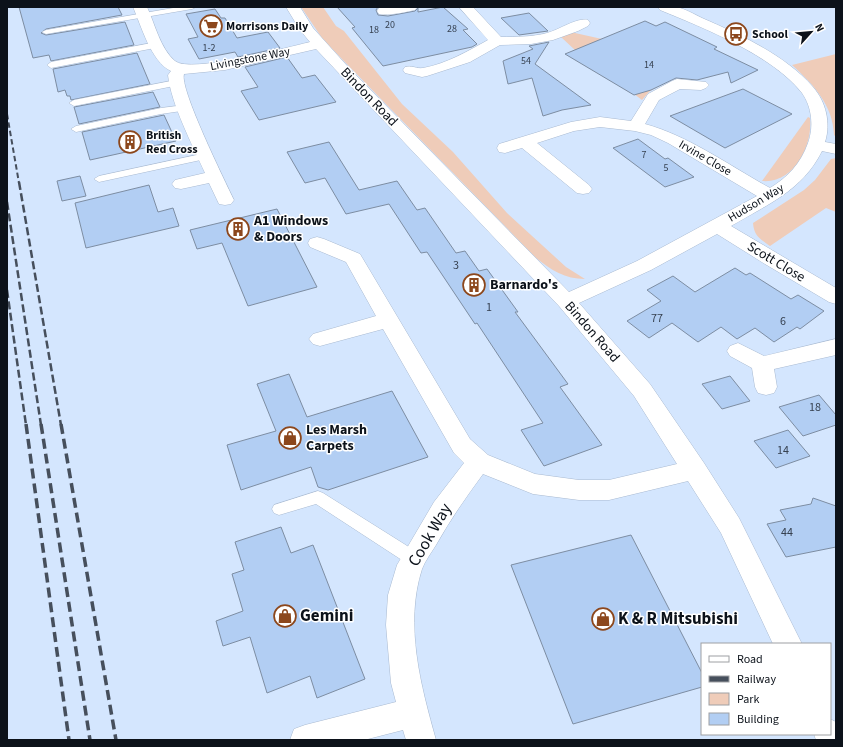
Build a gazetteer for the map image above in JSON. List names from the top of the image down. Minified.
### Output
{"streets":{"street":["Livingstone Way","Bindon Road","Irvine Close","Hudson Way","Scott Close","Cook Way"]},"crossings":[["Livingstone Way","Bindon Road"],["Bindon Road","Hudson Way"],["Irvine Close","Hudson Way"],["Hudson Way","Scott Close"]],"places":{"supermarket":["Morrisons Daily"],"bus stop":["School"],"building":["British Red Cross","A1 Windows & Doors","Barnardo's"],"shop":["Les Marsh Carpets","Gemini","K & R Mitsubishi"]},"house_numbers":["20","28","18","1-2","54","14","7","5","3","1","77","6","18","14","44"],"legend":["Road","Railway","Park","Building"],"north":"top right"}
